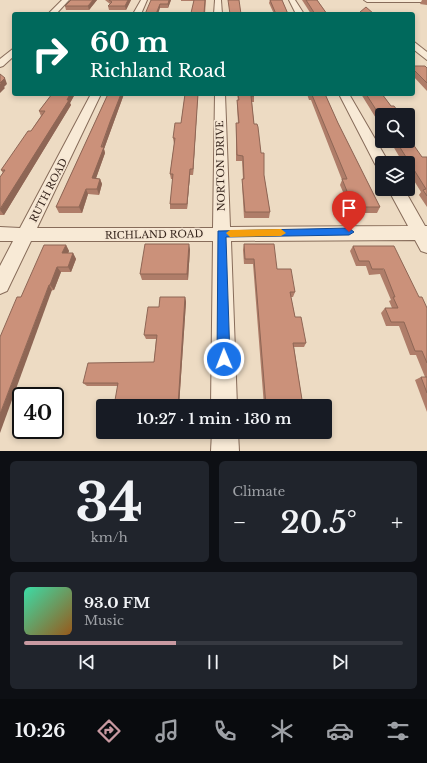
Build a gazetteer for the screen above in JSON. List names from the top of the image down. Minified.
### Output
{"streets":{"street":["NORTON DRIVE","RUTH ROAD","RICHLAND ROAD"]},"crossings":[["NORTON DRIVE","RICHLAND ROAD"],["RUTH ROAD","RICHLAND ROAD"]],"page":{"turn":["60 m","Richland Road"],"limit":"40","trip":"10:27 · 1 min · 130 m","tile":[["34","km/h"],"Climate"],"heat":["−","20.5°","+"],"song":["93.0 FM","Music"],"tabs":"10:26"}}
